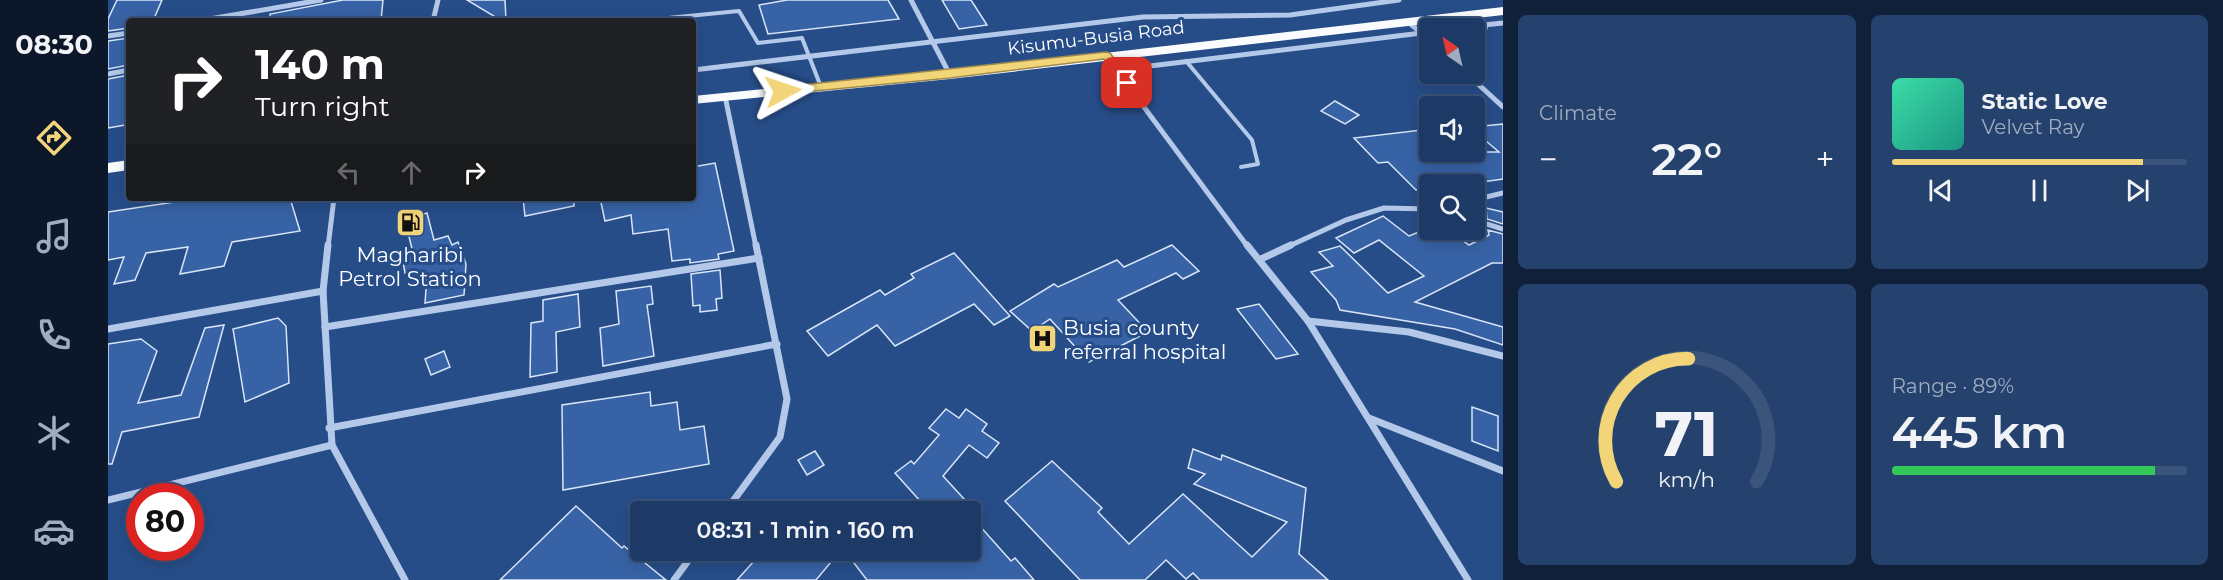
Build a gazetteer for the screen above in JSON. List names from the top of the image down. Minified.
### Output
{"streets":{"highway":["Kisumu-Busia Road"]},"places":{"fuel station":["Magharibi Petrol Station"],"hospital":["Busia county referral hospital"]},"north":"top left","page":{"tabs":"08:30","tile":["Climate",["Range · 89%","445 km"]],"turn":["140 m","Turn right"],"song":["Static Love","Velvet Ray"],"heat":["−","22°","+"],"limit":"80","trip":"08:31 · 1 min · 160 m","gauge":["71","km/h"]}}
